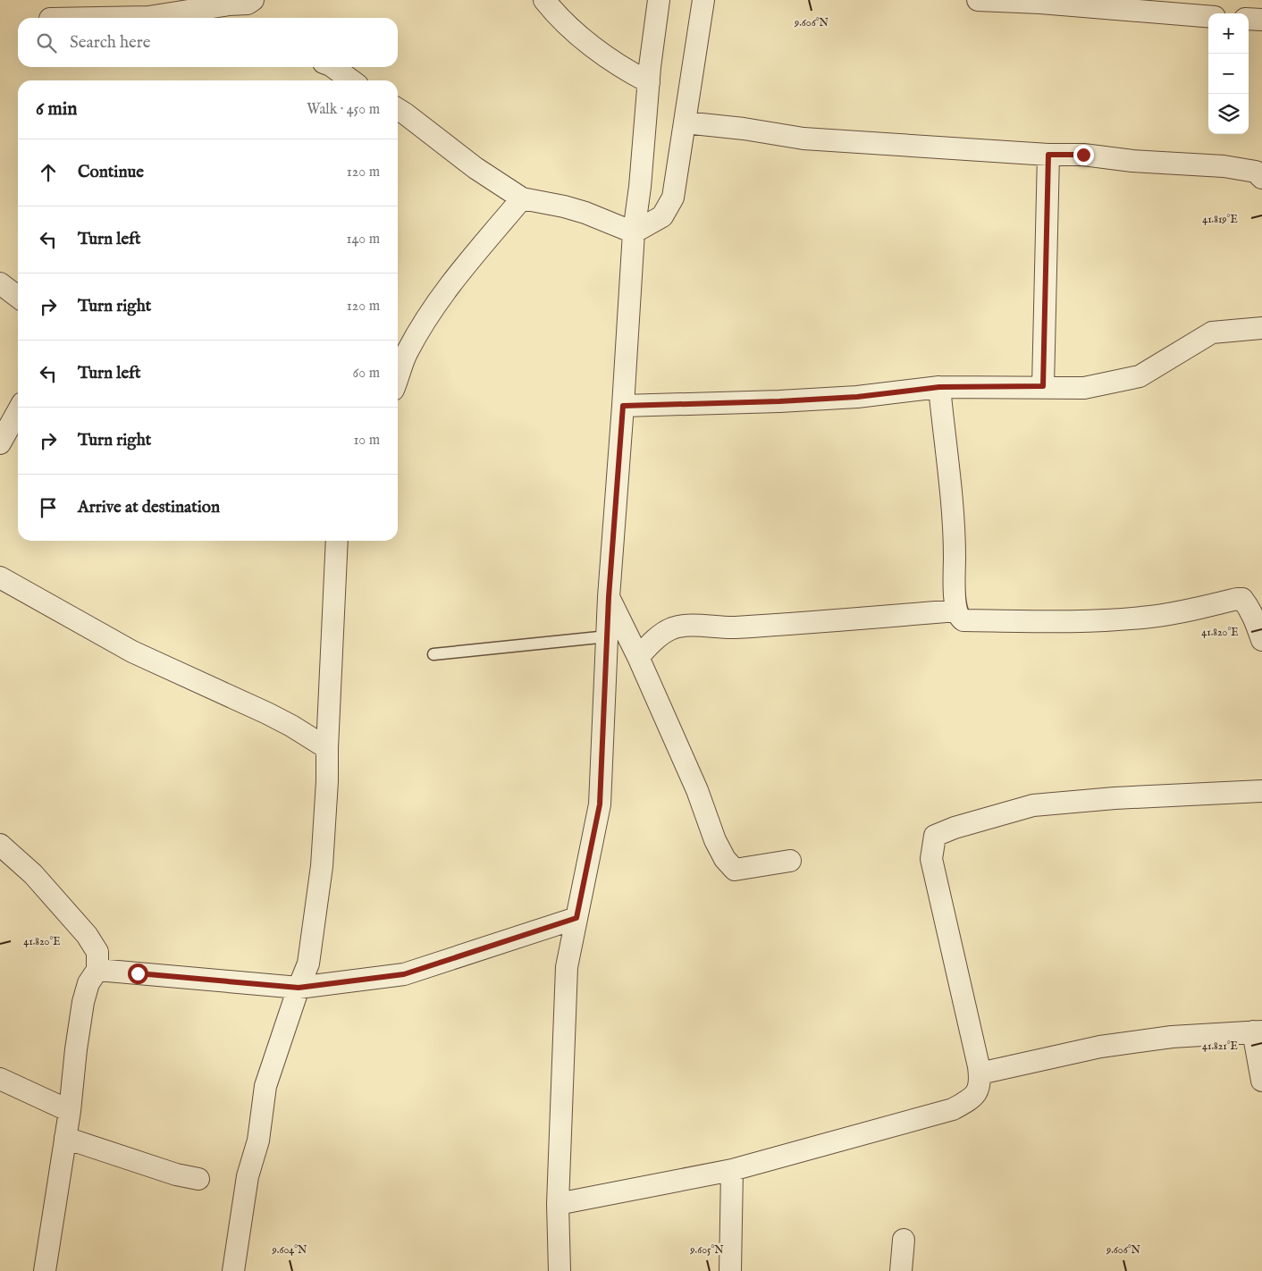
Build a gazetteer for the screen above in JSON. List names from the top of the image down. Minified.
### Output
{"page":{"map_buttons":["+","−"],"search":"Search here","heading":["6 min","Walk · 450 m"],"list":[["Continue","120 m"],["Turn left","140 m"],["Turn right","120 m"],["Turn left","60 m"],["Turn right","10 m"],"Arrive at destination"]},"coordinates":["9.606°N","41.819°E","41.820°E","41.821°E","9.604°N","9.605°N"]}
